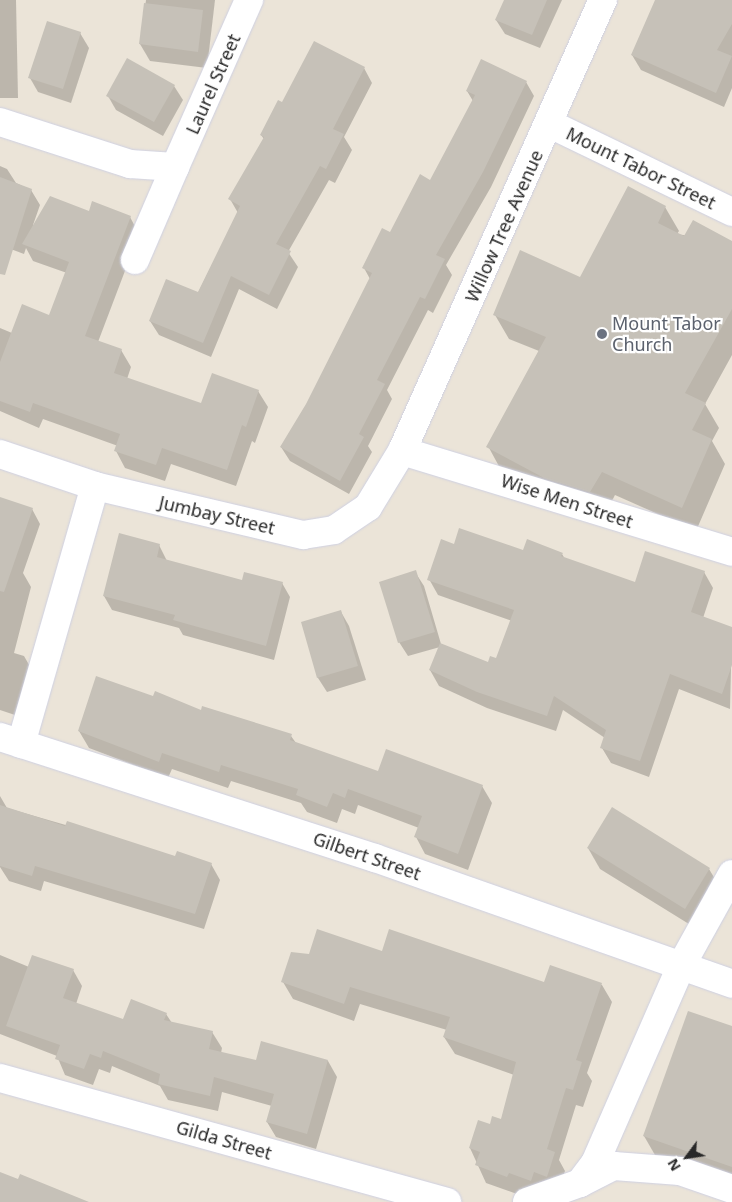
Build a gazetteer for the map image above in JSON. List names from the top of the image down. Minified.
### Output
{"streets":{"street":["Laurel Street","Mount Tabor Street","Willow Tree Avenue","Wise Men Street","Jumbay Street","Gilbert Street","Gilda Street"]},"crossings":[["Mount Tabor Street","Willow Tree Avenue"],["Willow Tree Avenue","Wise Men Street"],["Willow Tree Avenue","Jumbay Street"],["Wise Men Street","Jumbay Street"]],"places":["Mount Tabor Church"],"north":"bottom left"}
